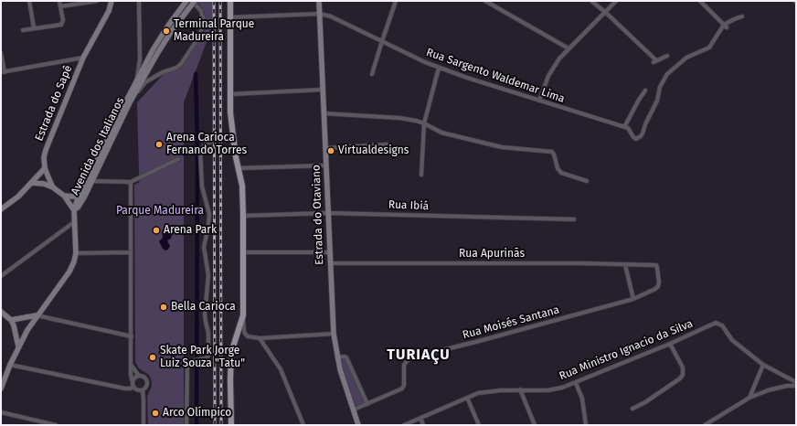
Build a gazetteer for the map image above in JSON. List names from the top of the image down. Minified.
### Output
{"streets":{"street":["Rua Sargento Waldemar Lima","Estrada do Sapê","Avenida dos Italianos","Rua Ibiá","Estrada do Otaviano","Rua Apurinãs","Rua Moisés Santana","Rua Ministro Ignacio da Silva"]},"crossings":[["Rua Sargento Waldemar Lima","Estrada do Otaviano"],["Estrada do Sapê","Avenida dos Italianos"],["Rua Ibiá","Estrada do Otaviano"],["Estrada do Otaviano","Rua Apurinãs"],["Estrada do Otaviano","Rua Moisés Santana"],["Rua Apurinãs","Rua Moisés Santana"]],"districts":["TURIAÇU"],"parks":["Parque Madureira"],"places":["Terminal Parque Madureira","Arena Carioca Fernando Torres","Virtualdesigns","Arena Park","Bella Carioca","Skate Park Jorge Luiz Souza \"Tatu\"","Arco Olímpico"]}
